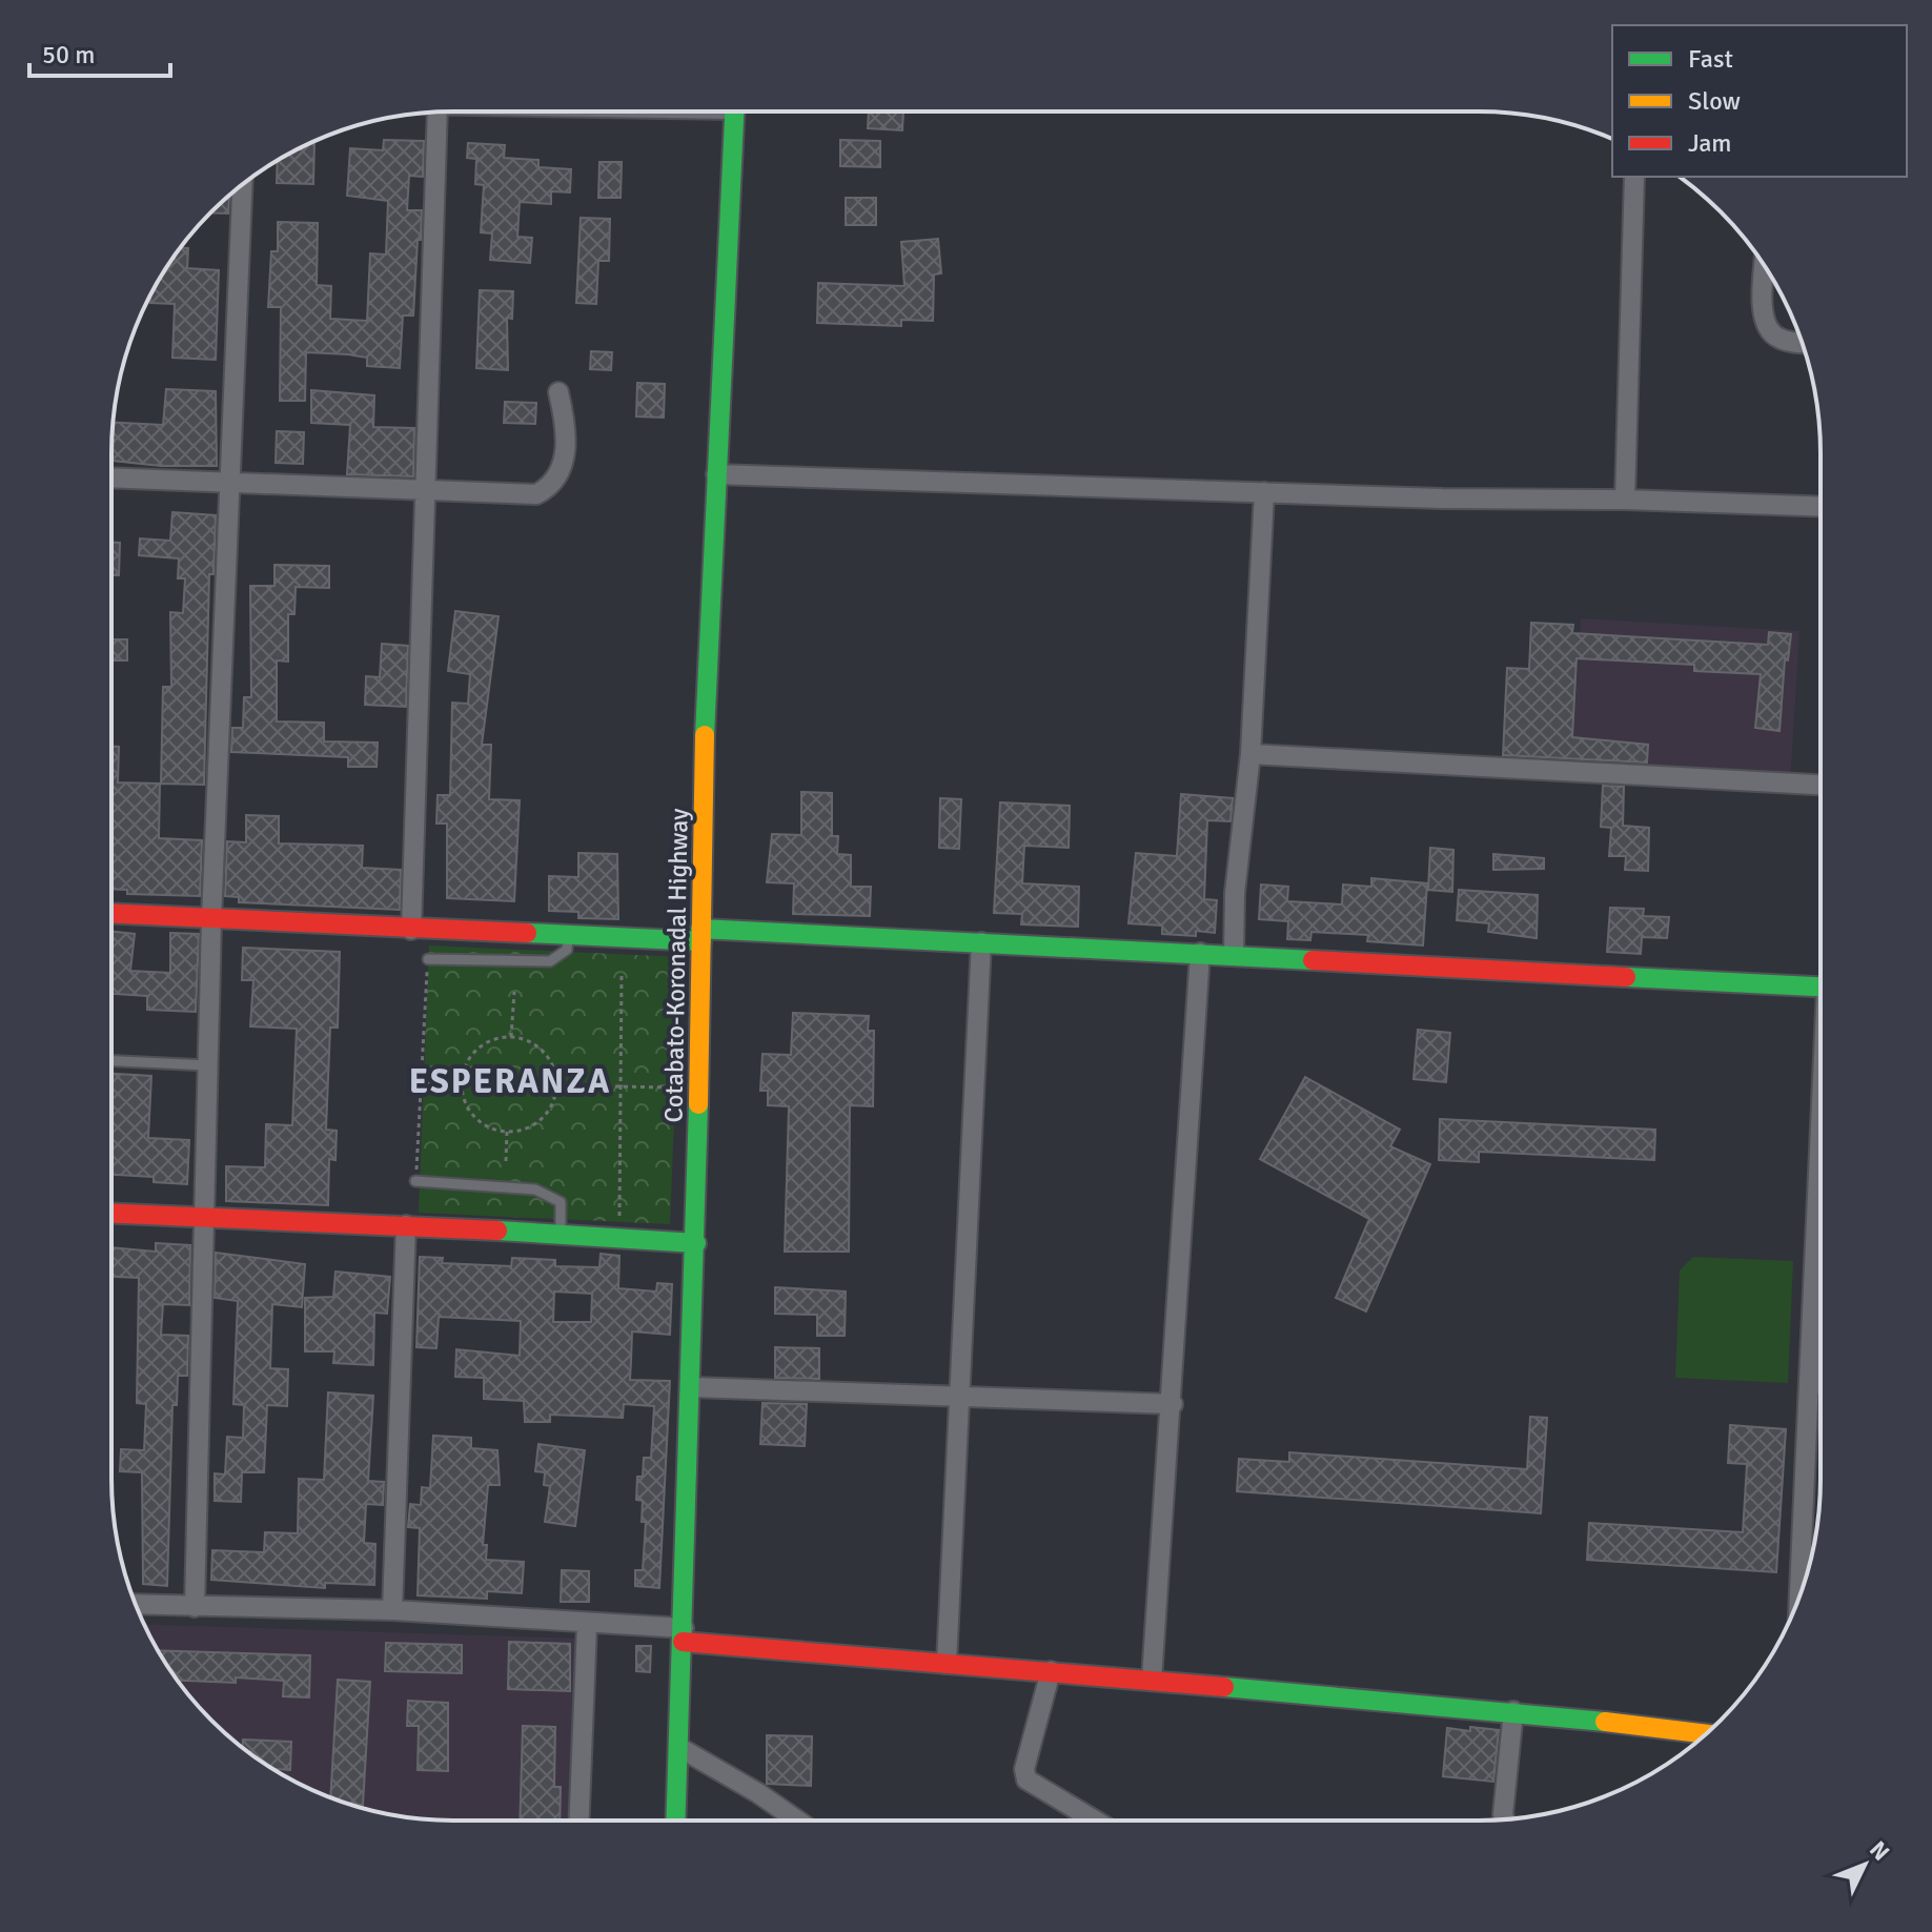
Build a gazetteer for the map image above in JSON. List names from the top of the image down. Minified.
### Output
{"streets":{"main road":["Cotabato-Koronadal Highway"]},"districts":["ESPERANZA"],"legend":["Fast","Slow","Jam"],"scale_bar":"50 m","north":"top right"}
